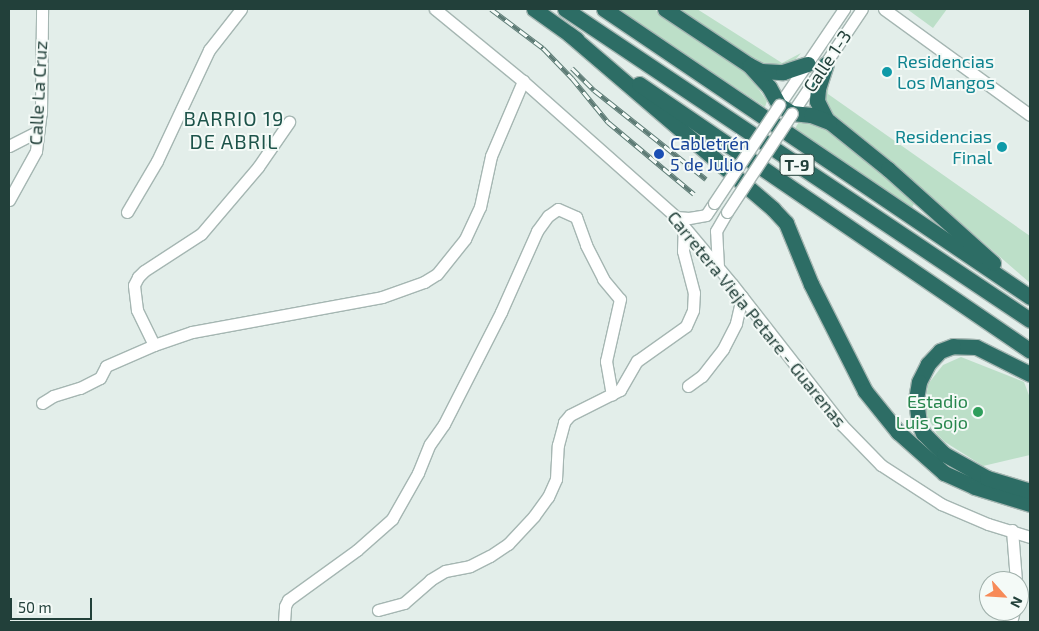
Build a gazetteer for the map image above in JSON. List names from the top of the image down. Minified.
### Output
{"streets":{"highway":["T-9"],"street":["Calle 1-3","Calle La Cruz","Carretera Vieja Petare - Guarenas"]},"districts":["BARRIO 19 DE ABRIL"],"places":["Residencias Los Mangos","Residencias Final","Cabletrén 5 de Julio","Estadio Luis Sojo"],"scale_bar":"50 m","north":"bottom right"}
